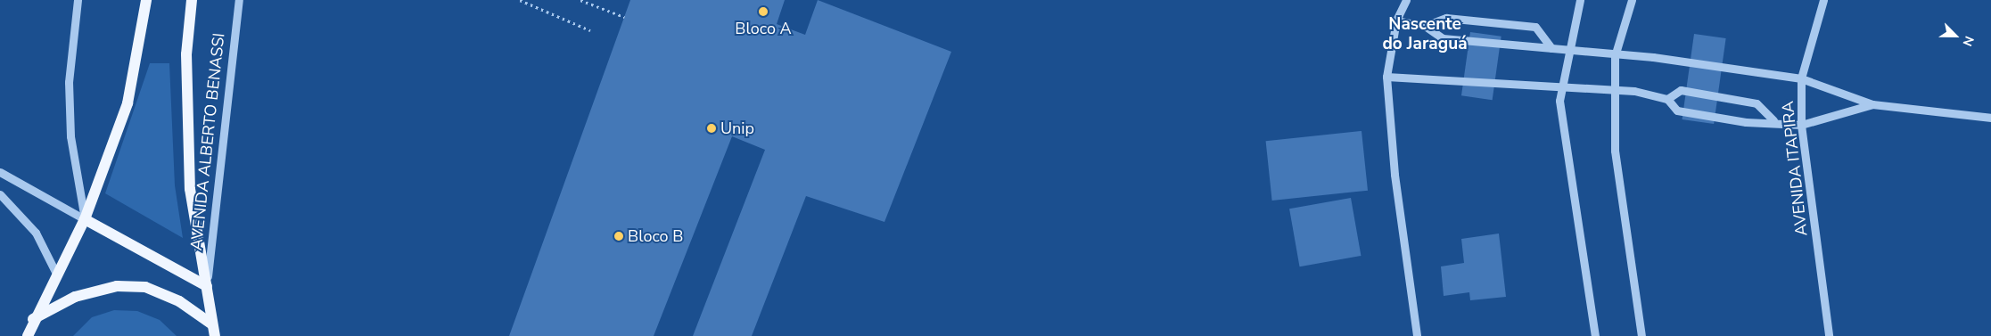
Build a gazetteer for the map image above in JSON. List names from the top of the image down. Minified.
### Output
{"streets":{"street":["AVENIDA ALBERTO BENASSI","AVENIDA ITAPIRA"]},"districts":["Nascente do Jaraguá"],"places":["Bloco A","Unip","Bloco B"],"north":"bottom right"}
